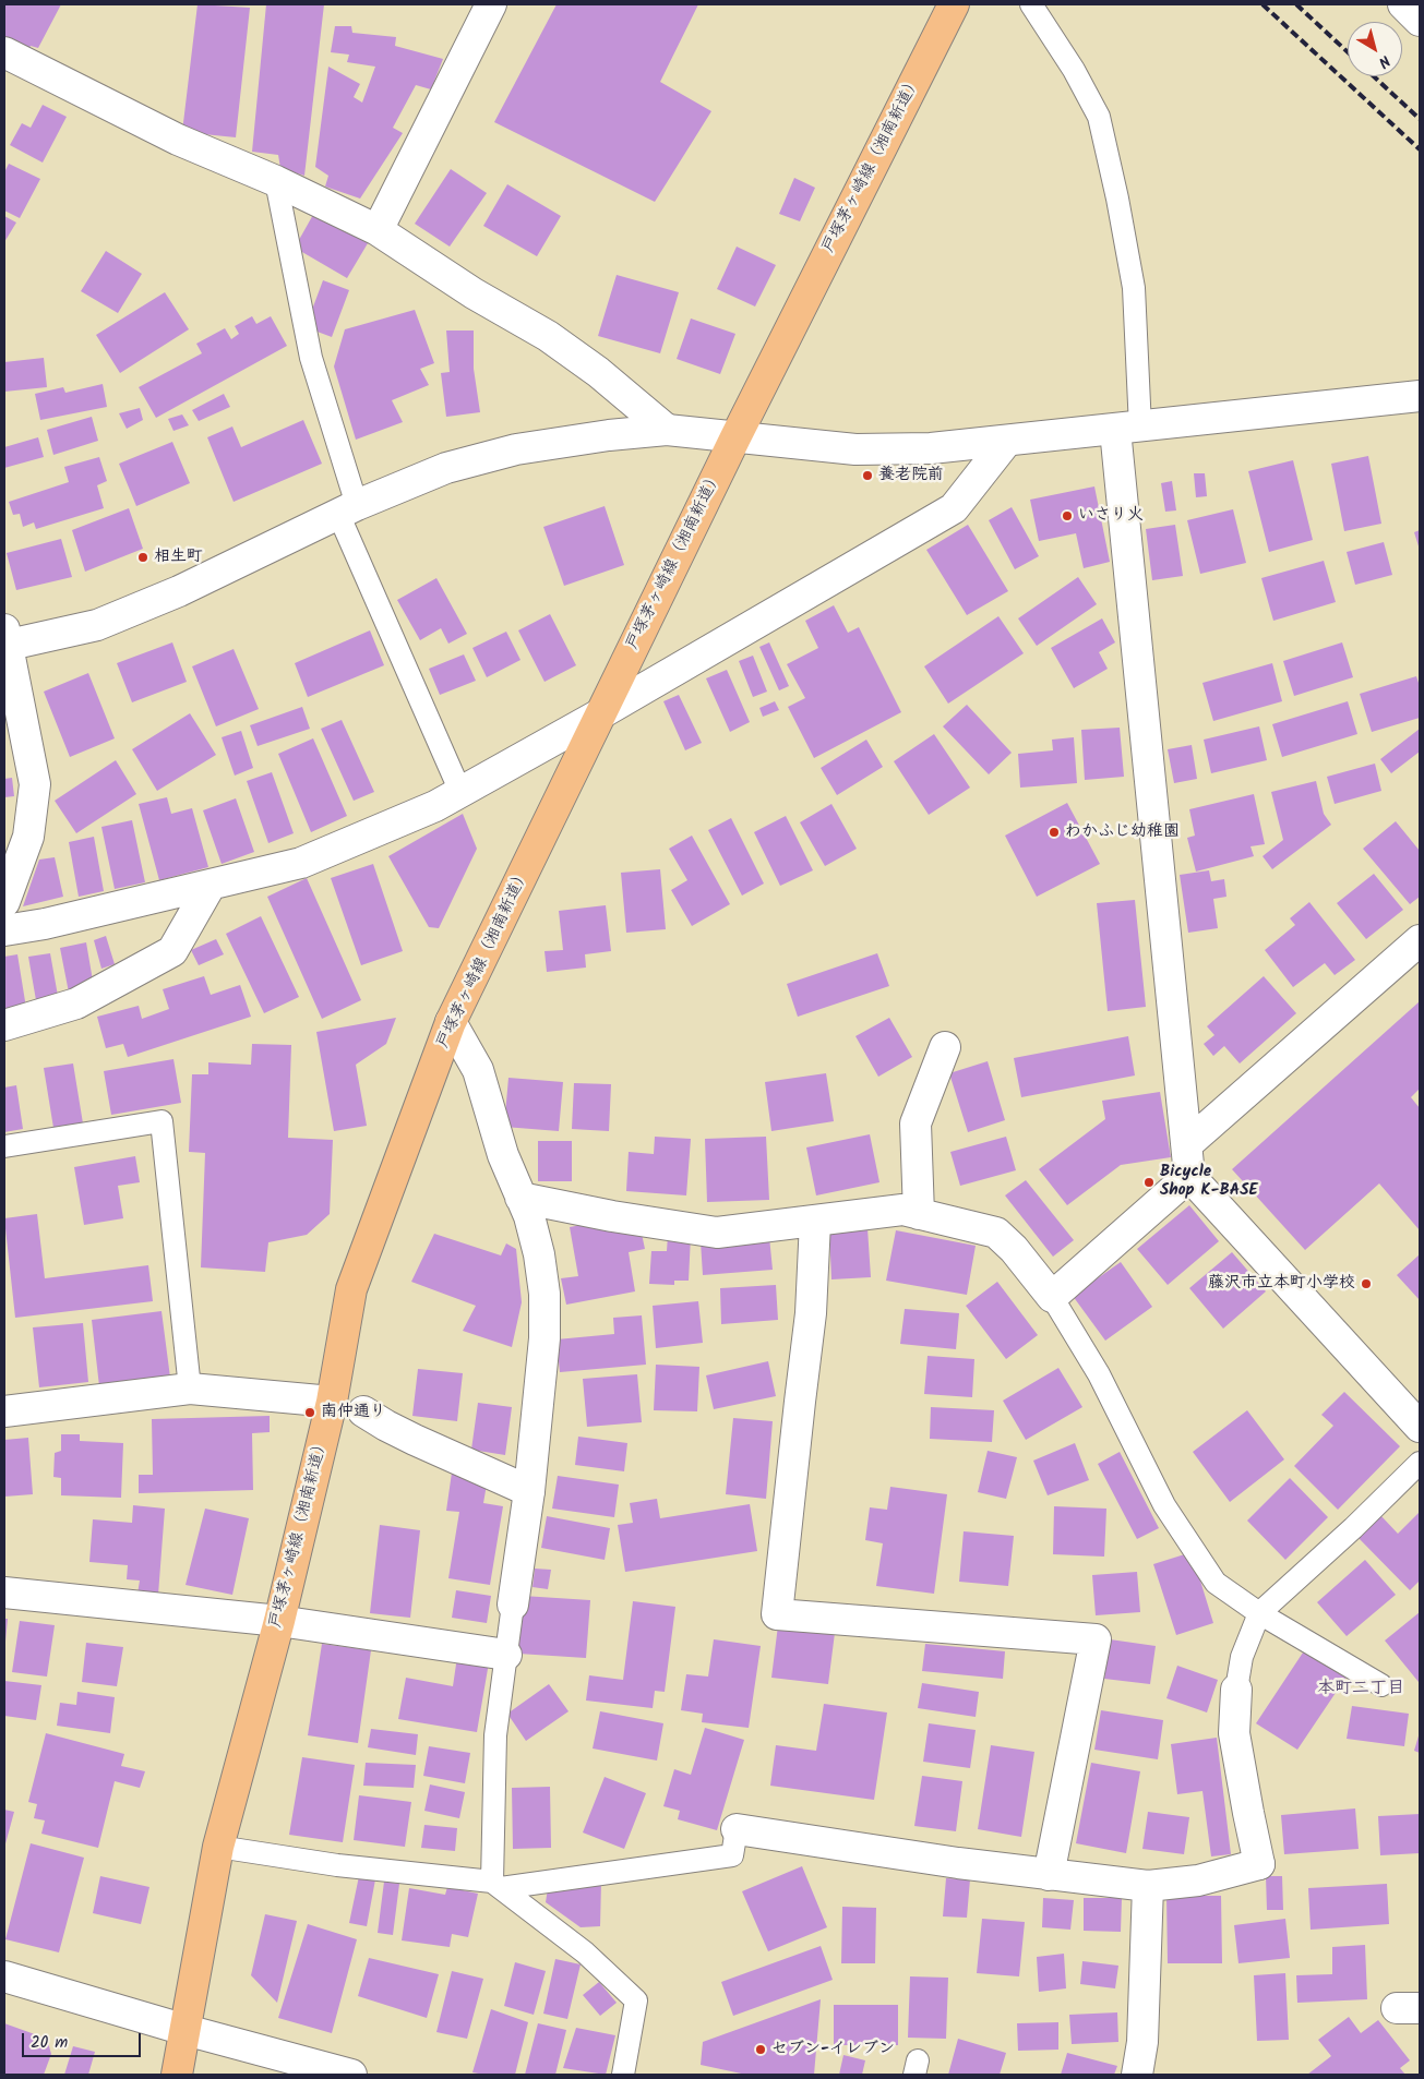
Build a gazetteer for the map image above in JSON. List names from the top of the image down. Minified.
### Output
{"streets":{"main road":["戸塚茅ヶ崎線（湘南新道）"]},"districts":["本町二丁目"],"places":["養老院前","いさり火","相生町","わかふじ幼稚園","Bicycle Shop K-BASE","藤沢市立本町小学校","南仲通り","セブン-イレブン"],"scale_bar":"20 m","north":"bottom right"}
